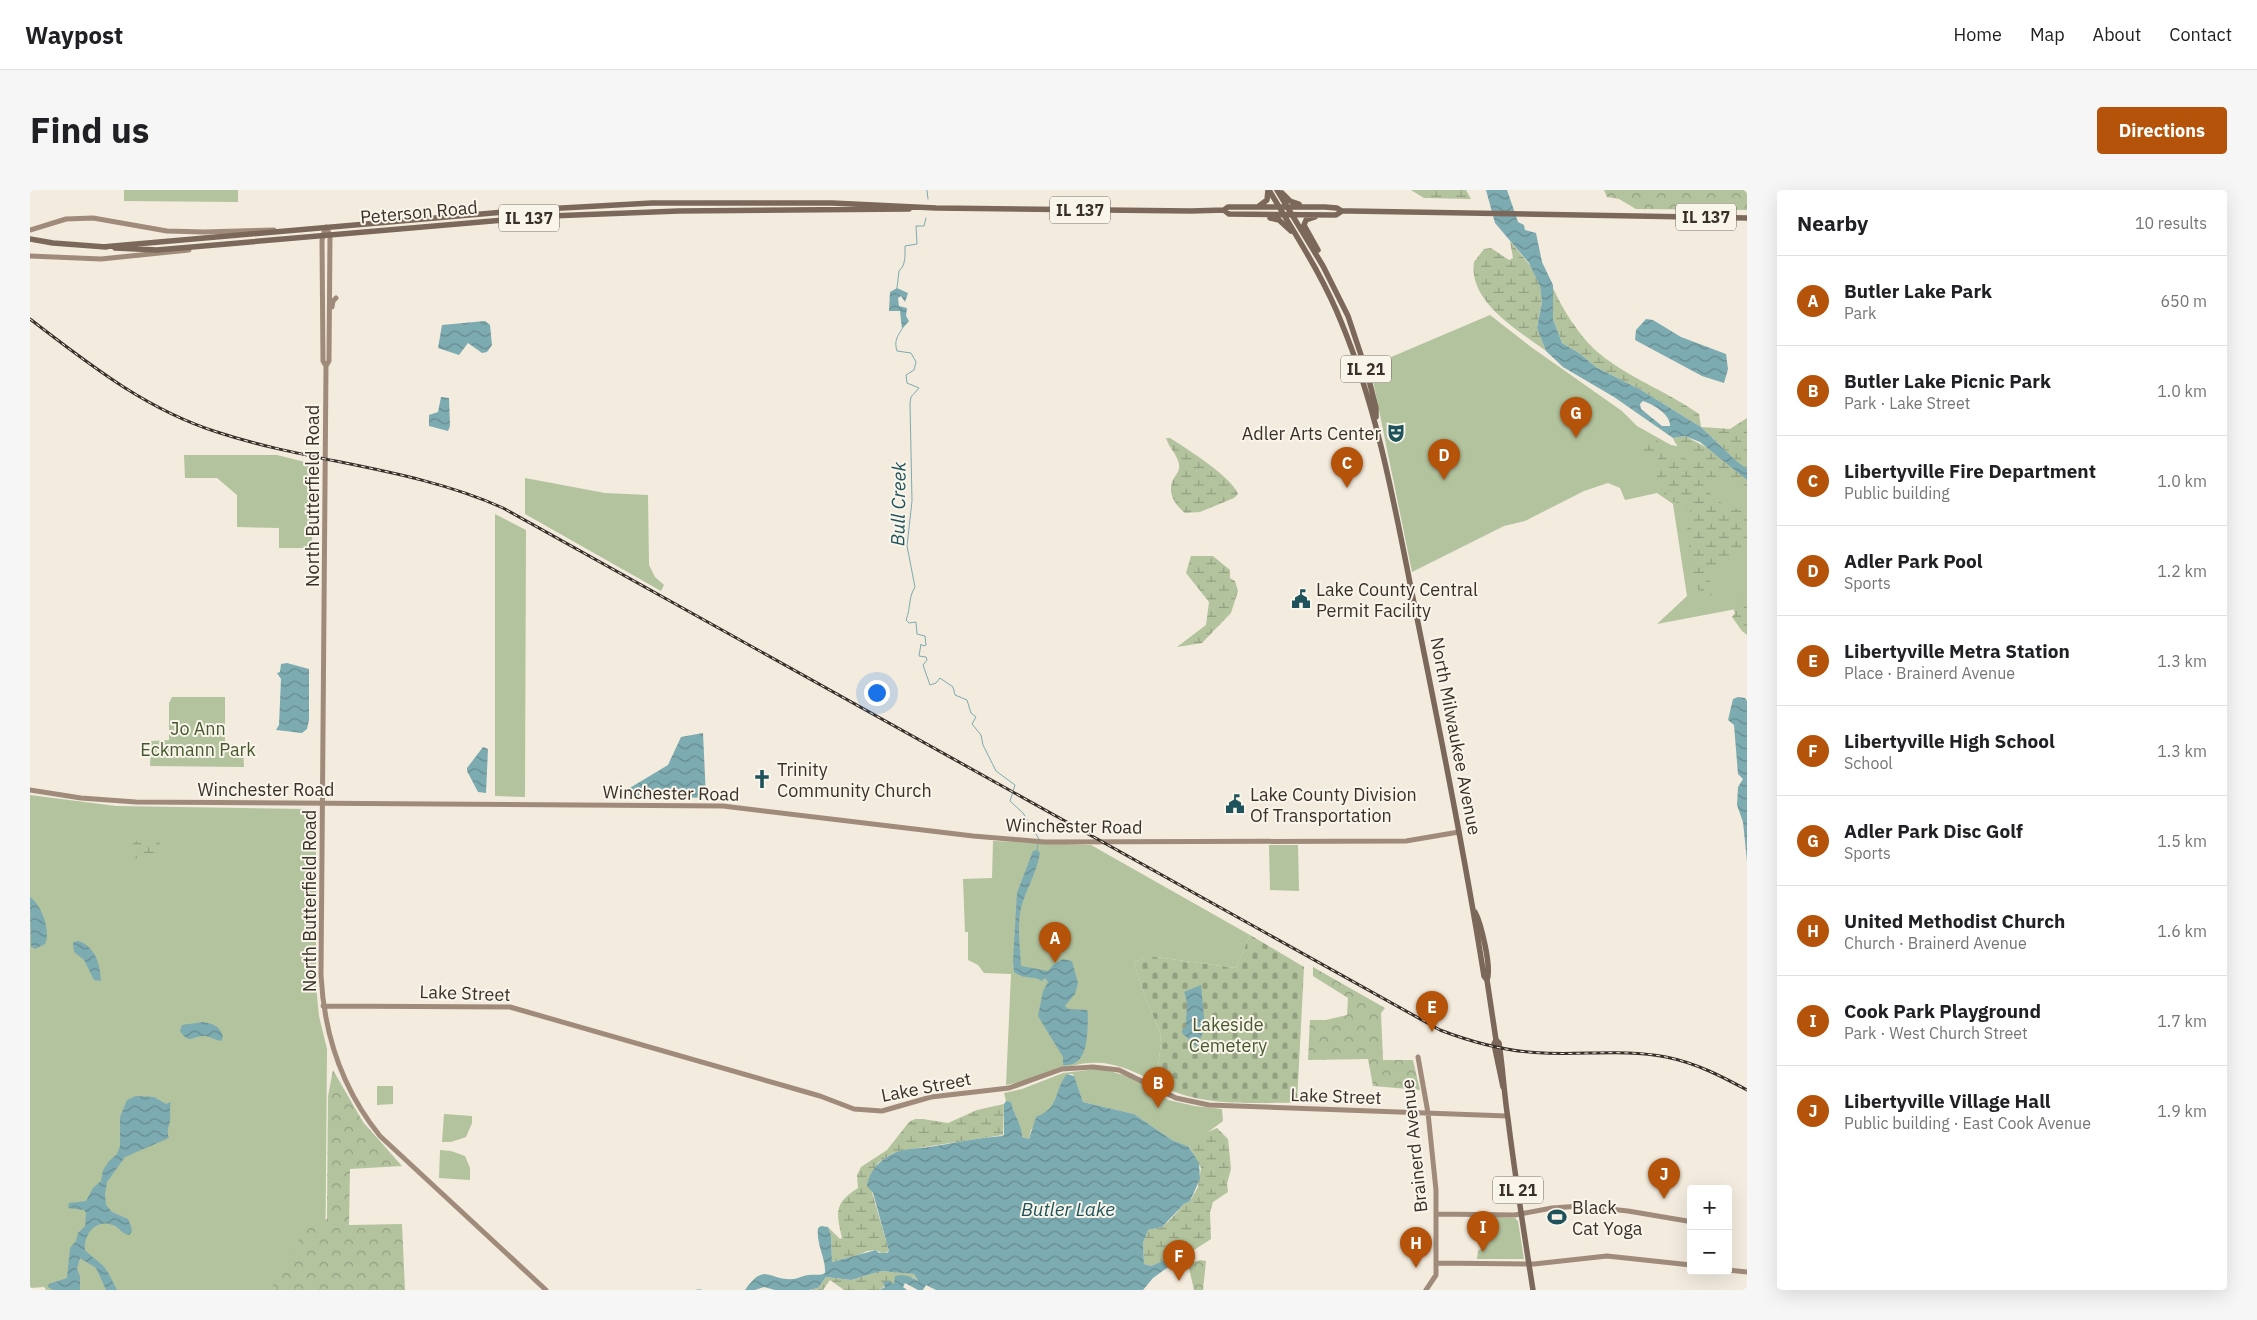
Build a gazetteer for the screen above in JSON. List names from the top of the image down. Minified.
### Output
{"streets":{"main road":["IL 137","Peterson Road","IL 21","North Butterfield Road","North Milwaukee Avenue","Winchester Road","Lake Street","Brainerd Avenue"]},"crossings":[["IL 137","Peterson Road"],["IL 137","North Milwaukee Avenue"],["Peterson Road","North Butterfield Road"],["Peterson Road","North Milwaukee Avenue"],["North Butterfield Road","Winchester Road"],["North Butterfield Road","Lake Street"],["North Milwaukee Avenue","Winchester Road"],["North Milwaukee Avenue","Lake Street"],["Lake Street","Brainerd Avenue"]],"water":["Bull Creek","Butler Lake"],"parks":["Jo Ann Eckmann Park","Lakeside Cemetery"],"places":{"theatre":["Adler Arts Center"],"public building":["Lake County Central Permit Facility","Lake County Division Of Transportation"],"church":["Trinity Community Church"],"sports":["Black Cat Yoga"]},"page":{"header":"Waypost","nav":["Home","Map","About","Contact"],"title":"Find us","buttons":"Directions","heading":["Nearby","10 results"],"list":[{"mark":"A","name":"Butler Lake Park","note":"Park","value":"650 m"},{"mark":"B","name":"Butler Lake Picnic Park","note":"Park · Lake Street","value":"1.0 km"},{"mark":"C","name":"Libertyville Fire Department","note":"Public building","value":"1.0 km"},{"mark":"D","name":"Adler Park Pool","note":"Sports","value":"1.2 km"},{"mark":"E","name":"Libertyville Metra Station","note":"Place · Brainerd Avenue","value":"1.3 km"},{"mark":"F","name":"Libertyville High School","note":"School","value":"1.3 km"},{"mark":"G","name":"Adler Park Disc Golf","note":"Sports","value":"1.5 km"},{"mark":"H","name":"United Methodist Church","note":"Church · Brainerd Avenue","value":"1.6 km"},{"mark":"I","name":"Cook Park Playground","note":"Park · West Church Street","value":"1.7 km"},{"mark":"J","name":"Libertyville Village Hall","note":"Public building · East Cook Avenue","value":"1.9 km"}],"pins":["G","D","C","A","E","B","J","I","H","F"],"map_buttons":["+","−"]}}
